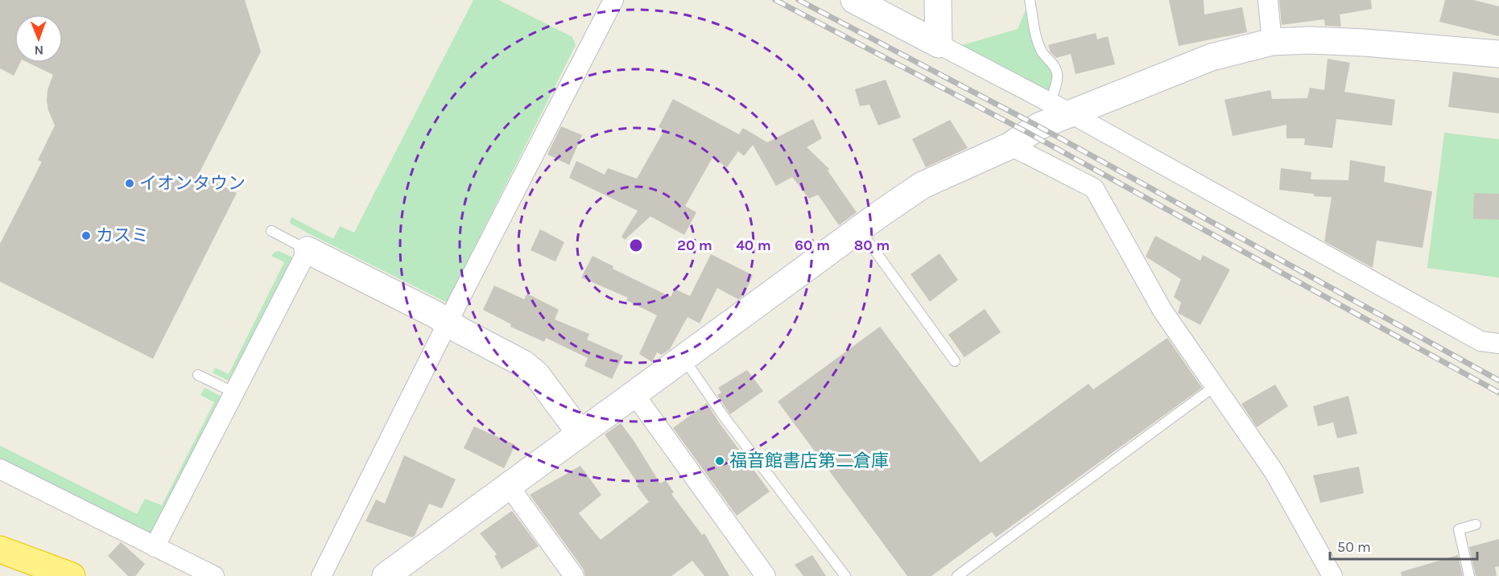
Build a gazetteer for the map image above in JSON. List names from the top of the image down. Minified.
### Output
{"places":["イオンタウン","カスミ","福音館書店第二倉庫"],"scale_bar":"50 m","north":"bottom","rings":["20 m","40 m","60 m","80 m"]}
